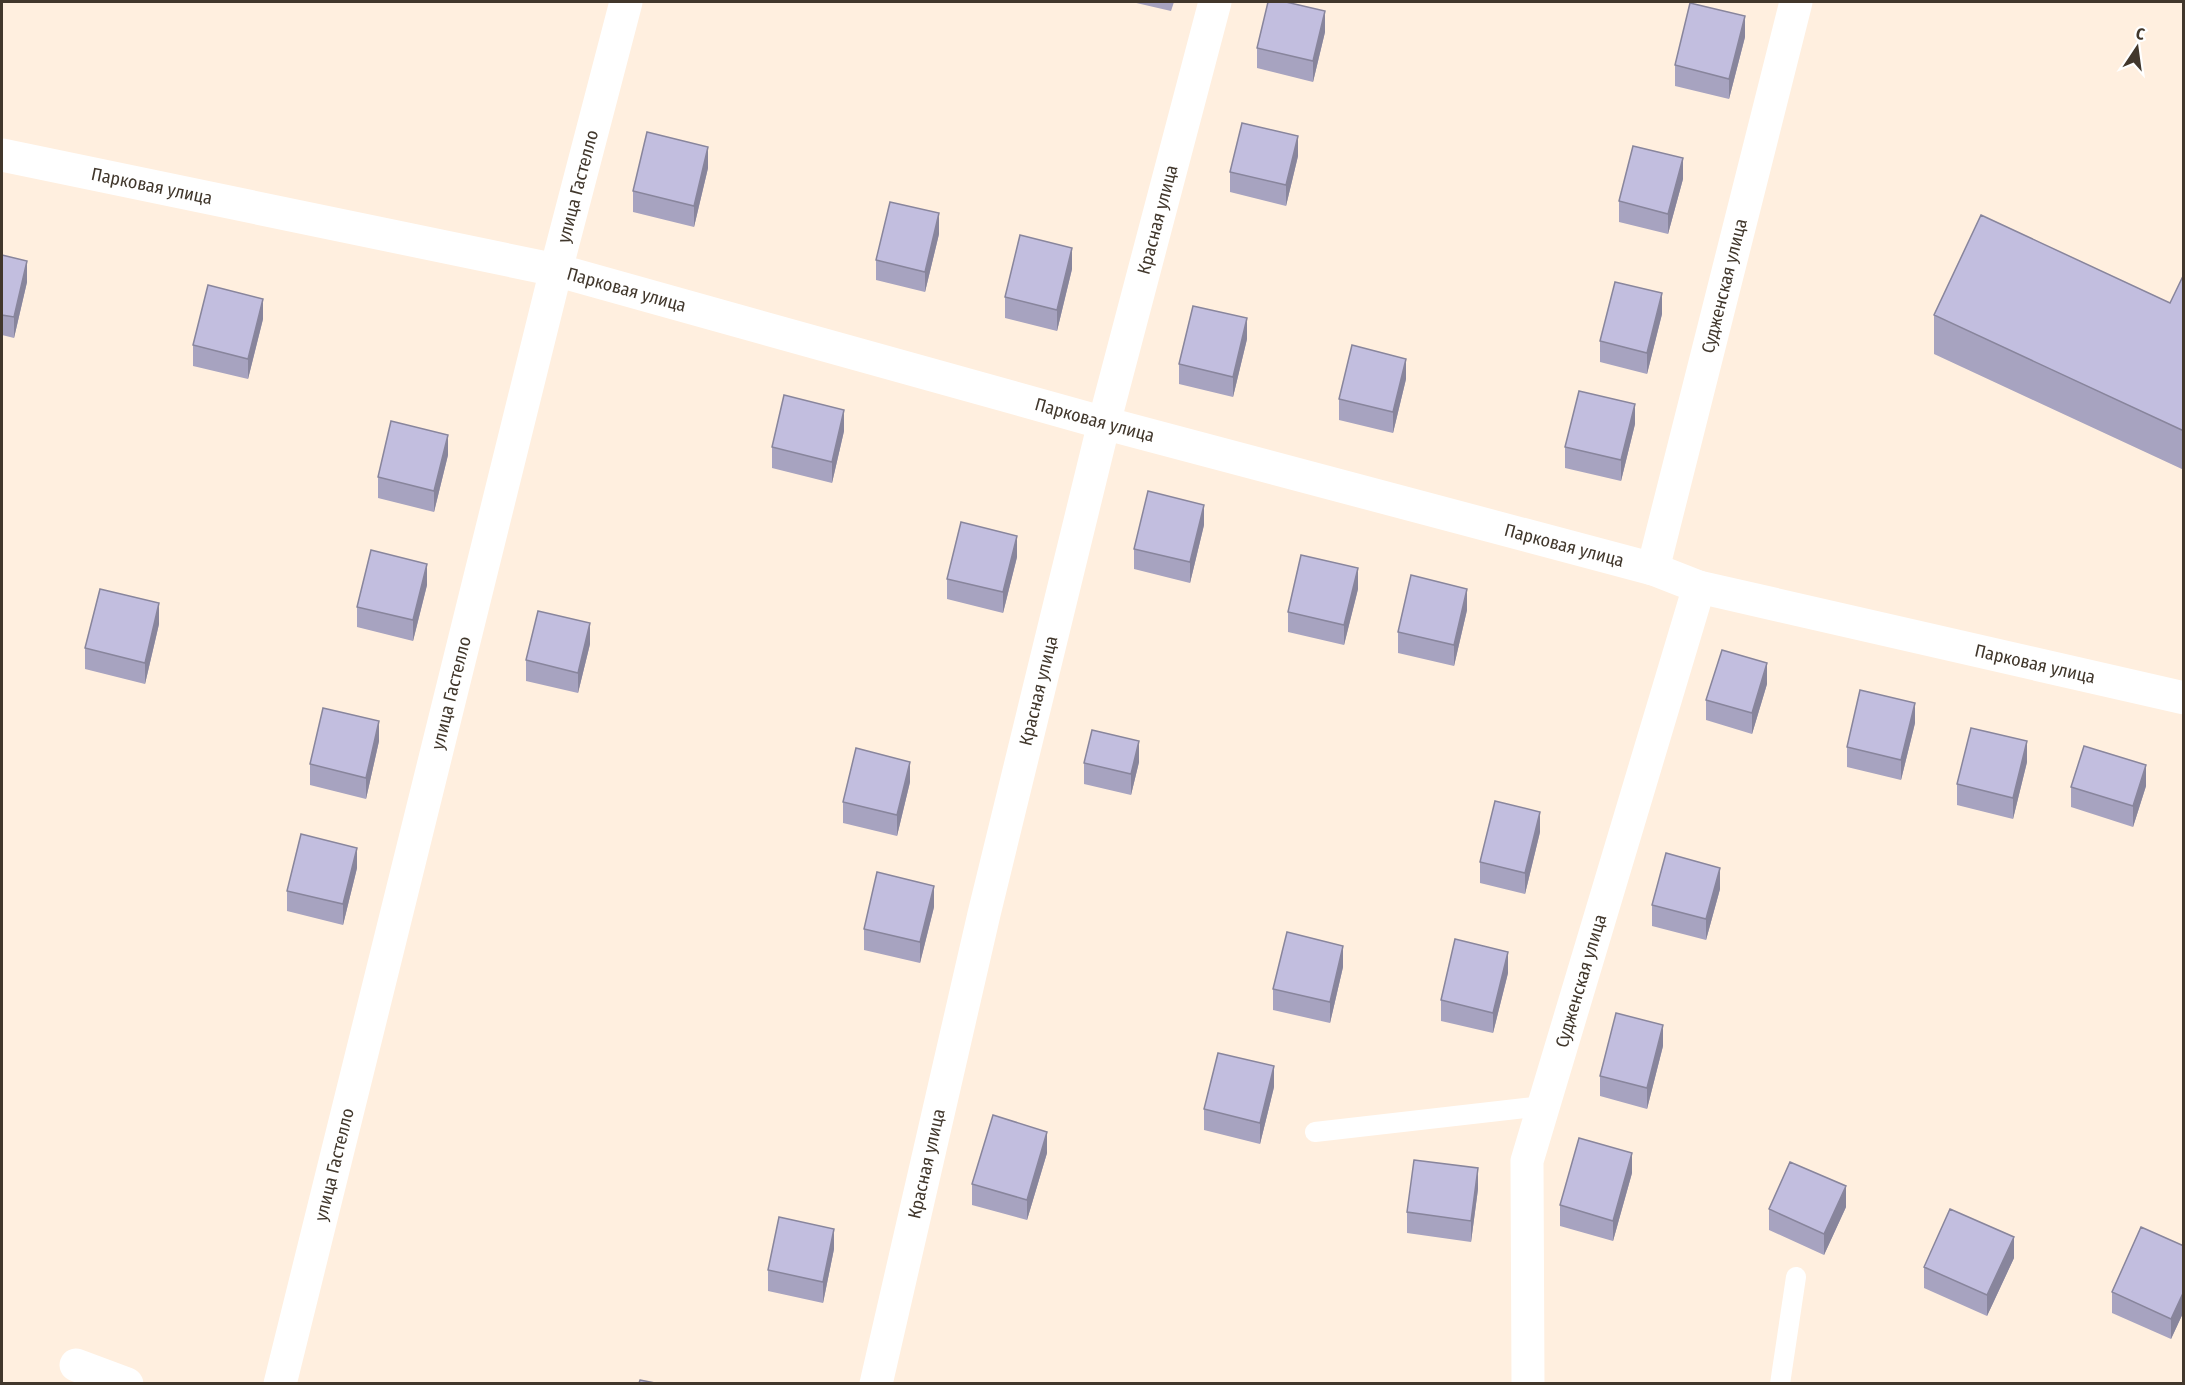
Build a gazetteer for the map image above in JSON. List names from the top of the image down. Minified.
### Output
{"streets":{"street":["Парковая улица","улица Гастелло","Красная улица","Судженская улица"]},"crossings":[["Парковая улица","улица Гастелло"],["Парковая улица","Красная улица"],["Парковая улица","Судженская улица"]],"north":"top"}
